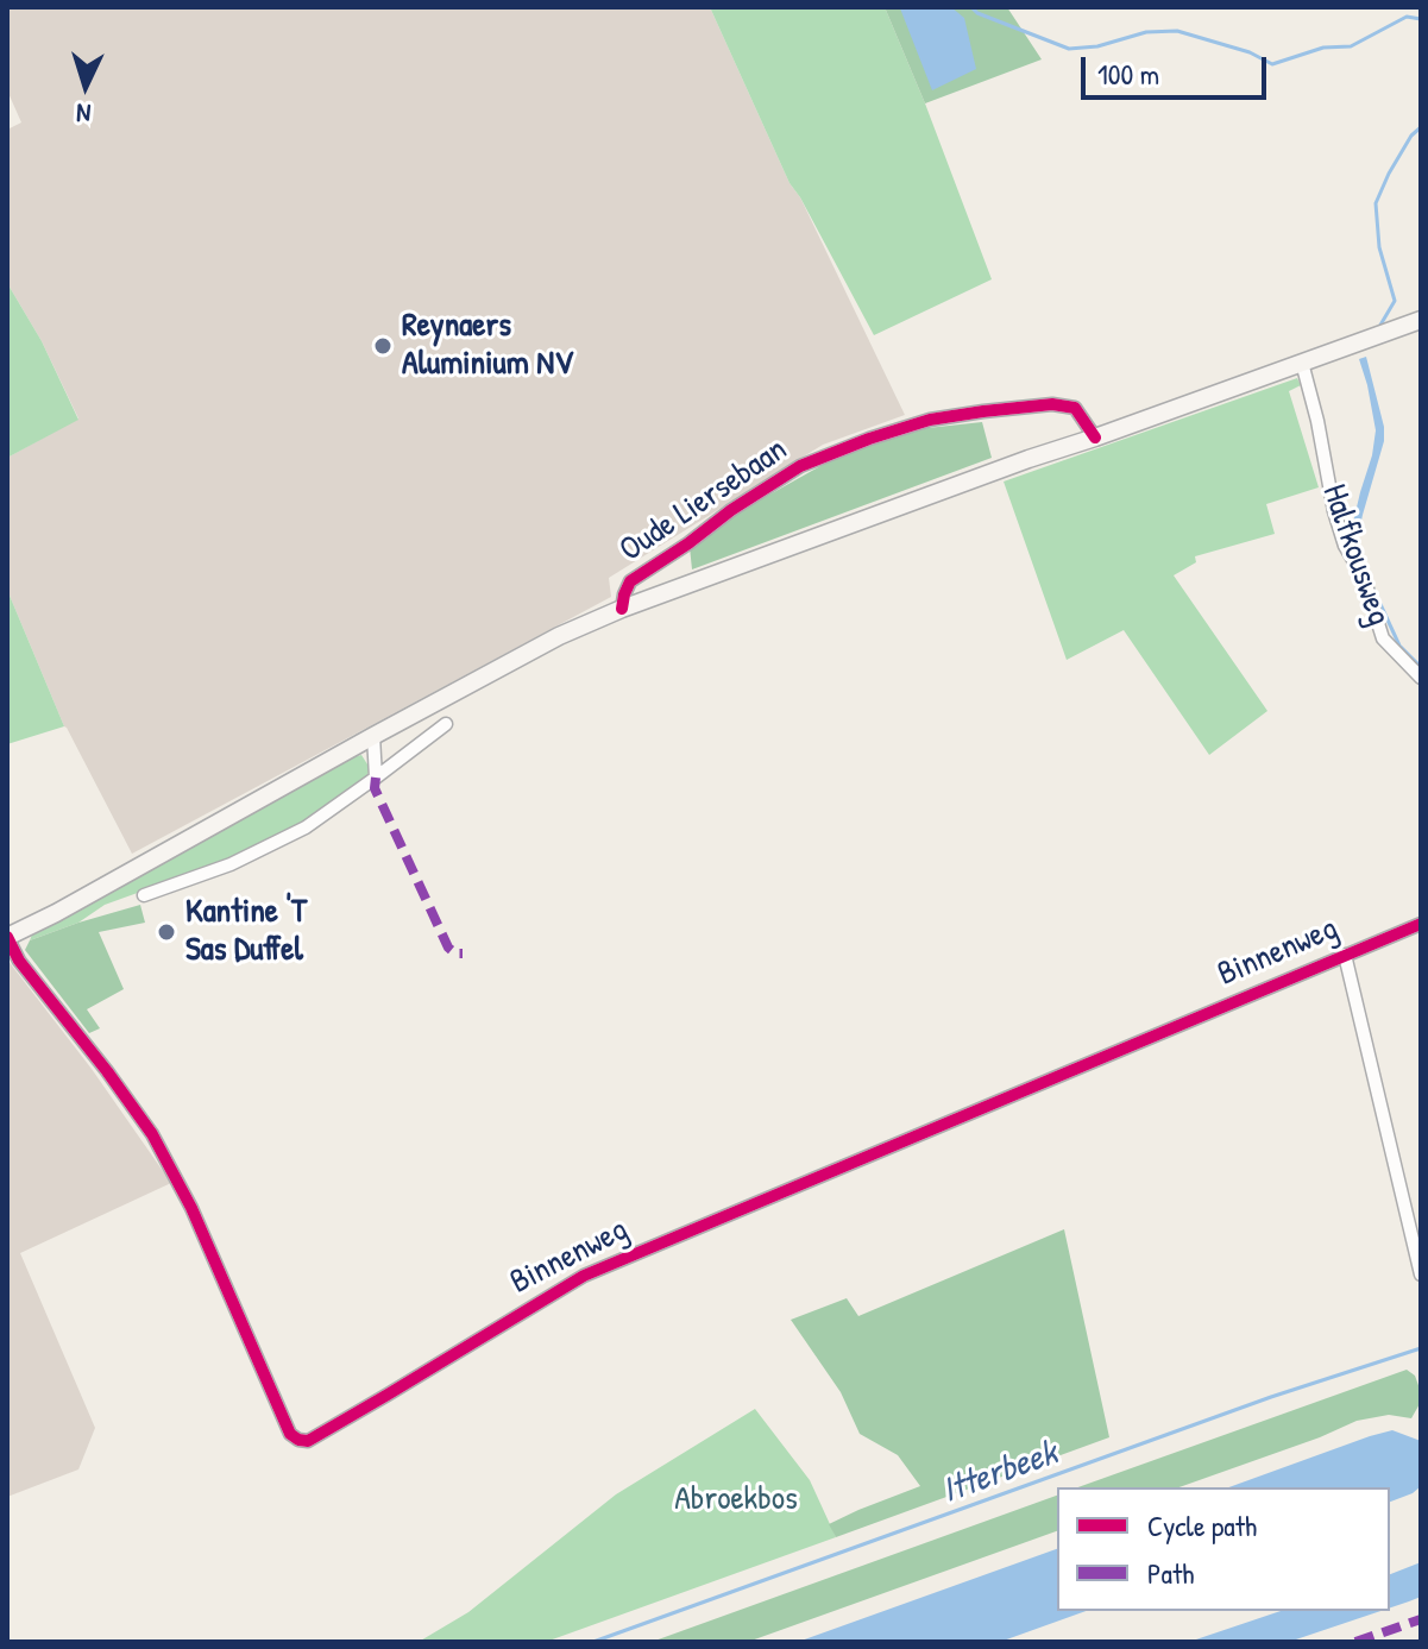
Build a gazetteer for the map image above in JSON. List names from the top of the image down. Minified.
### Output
{"streets":{"main road":["Oude Liersebaan"],"street":["Halfkousweg","Binnenweg"]},"crossings":[["Oude Liersebaan","Halfkousweg"],["Oude Liersebaan","Binnenweg"]],"water":["Itterbeek"],"parks":["Abroekbos"],"places":["Reynaers Aluminium NV","Kantine 'T Sas Duffel"],"legend":["Cycle path","Path"],"scale_bar":"100 m","north":"bottom"}
